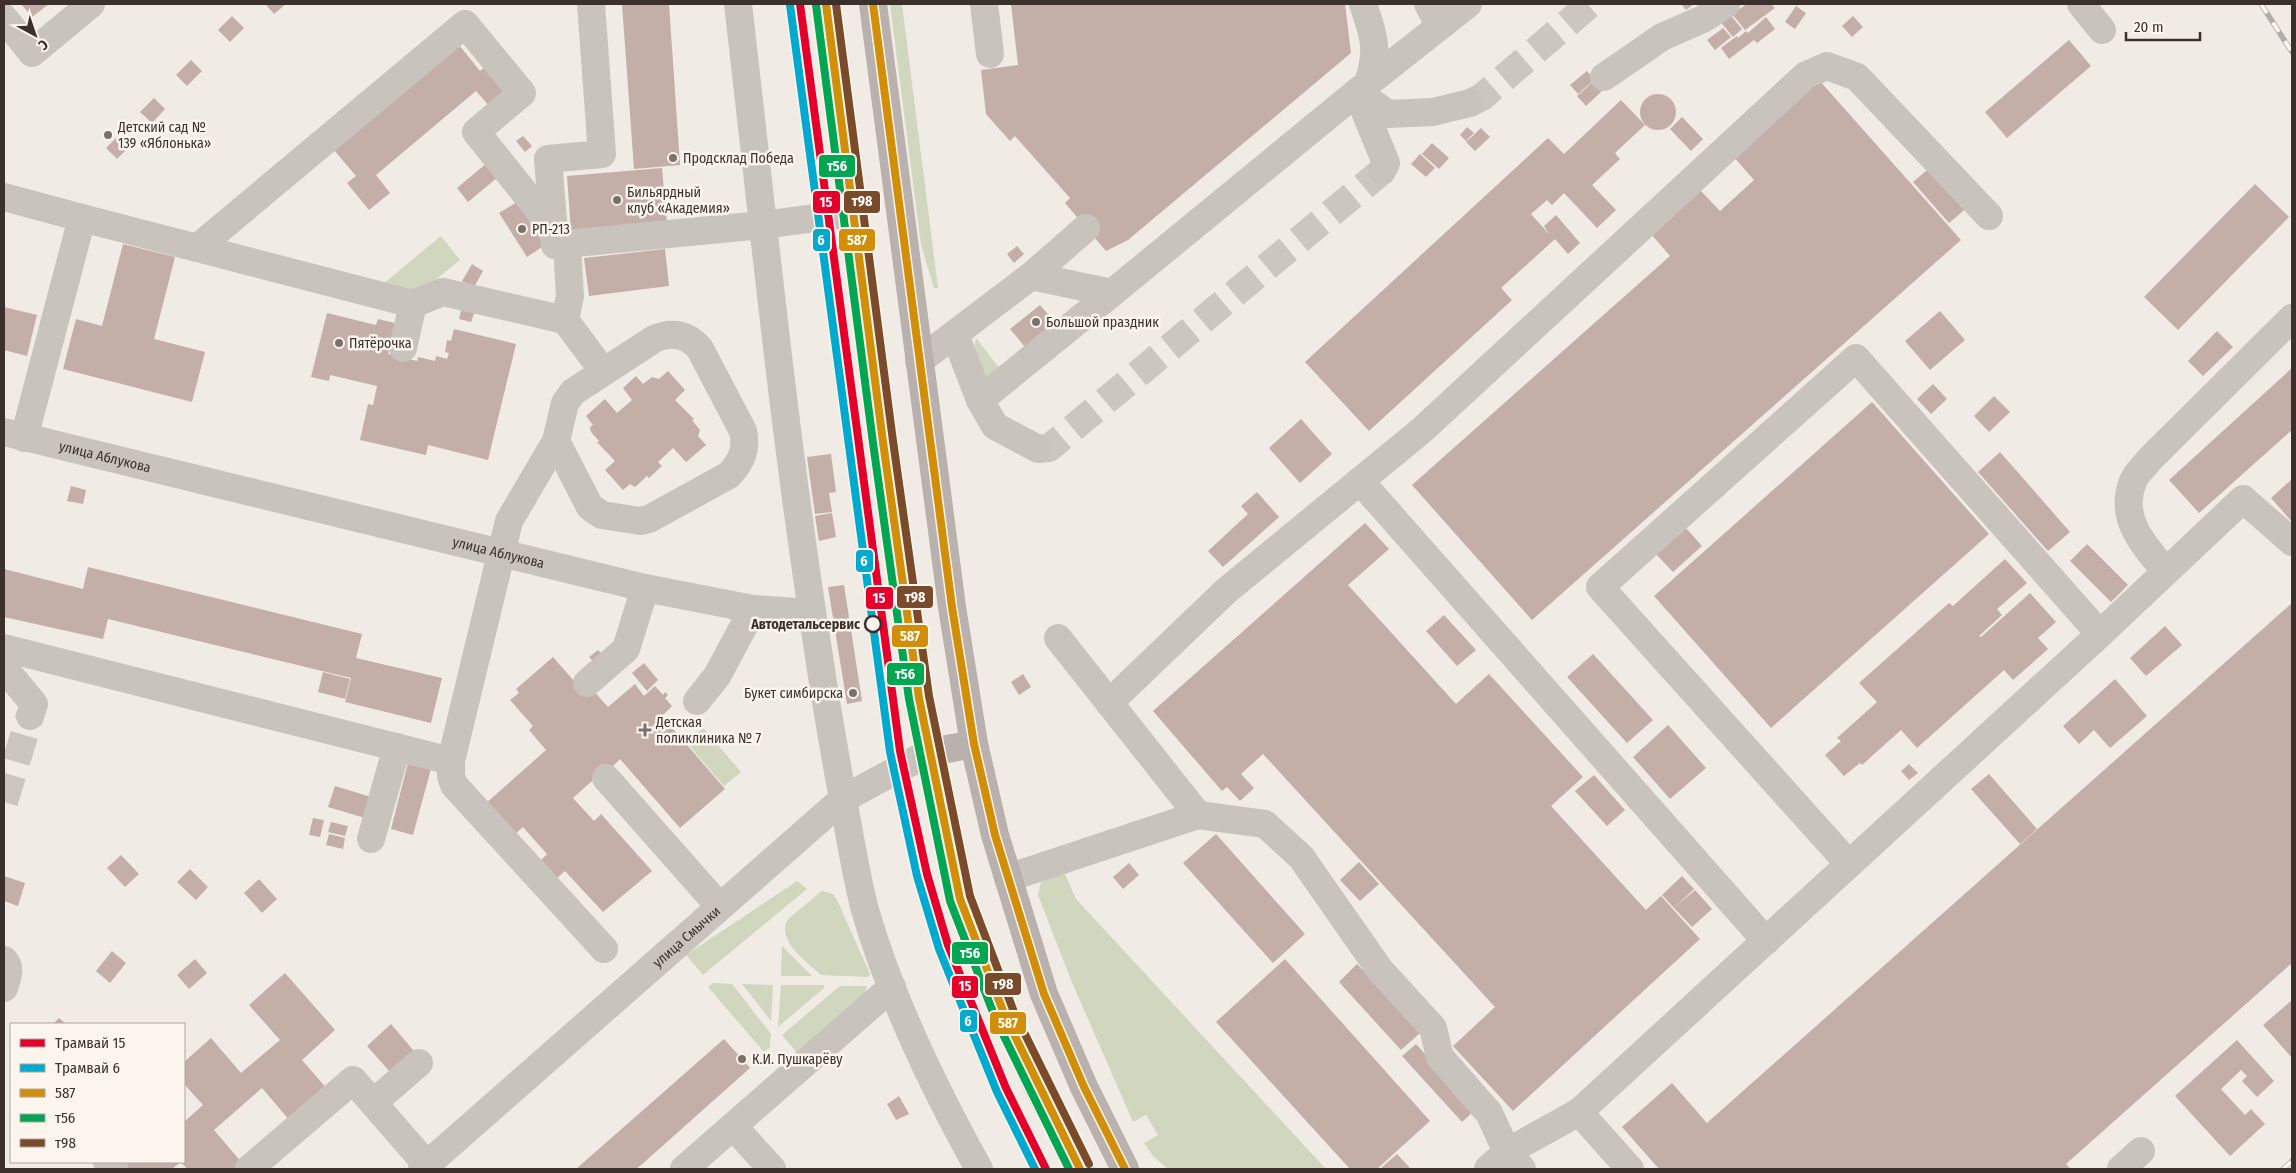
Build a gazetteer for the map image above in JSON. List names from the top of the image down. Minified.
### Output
{"streets":{"main road":["улица Смычки"],"street":["улица Аблукова"]},"places":{"other":["Детский сад № 139 «Яблонька»","Продсклад Победа","Бильярдный клуб «Академия»","РП-213","Большой праздник","Пятёрочка","Автодетальсервис","Букет симбирска","К.И. Пушкарёву"],"health":["Детская поликлиника № 7"]},"lines":["tram line 15","transit line 587","transit line т98","tram line 6","transit line т56"],"legend":["Трамвай 15","Трамвай 6","587","т56","т98"],"scale_bar":"20 m","north":"bottom right"}
